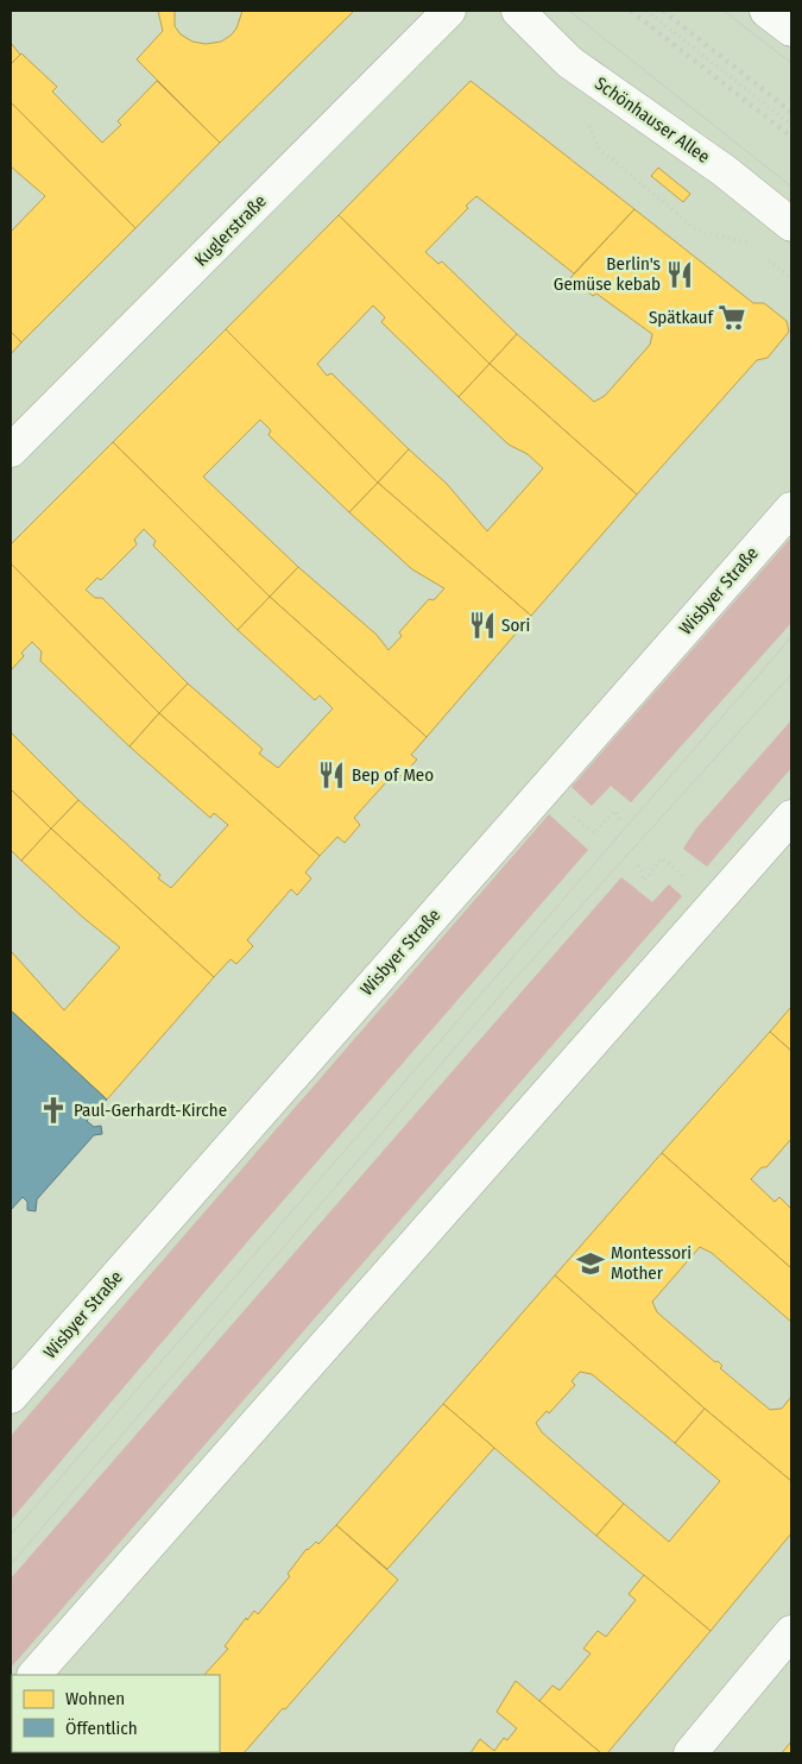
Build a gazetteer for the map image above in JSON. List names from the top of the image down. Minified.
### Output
{"streets":{"main road":["Schönhauser Allee","Kuglerstraße","Wisbyer Straße"]},"places":{"restaurant":["Berlin's Gemüse kebab","Sori","Bep of Meo"],"supermarket":["Spätkauf"],"church":["Paul-Gerhardt-Kirche"],"school or university":["Montessori Mother"]},"legend":["Wohnen","Öffentlich"]}
